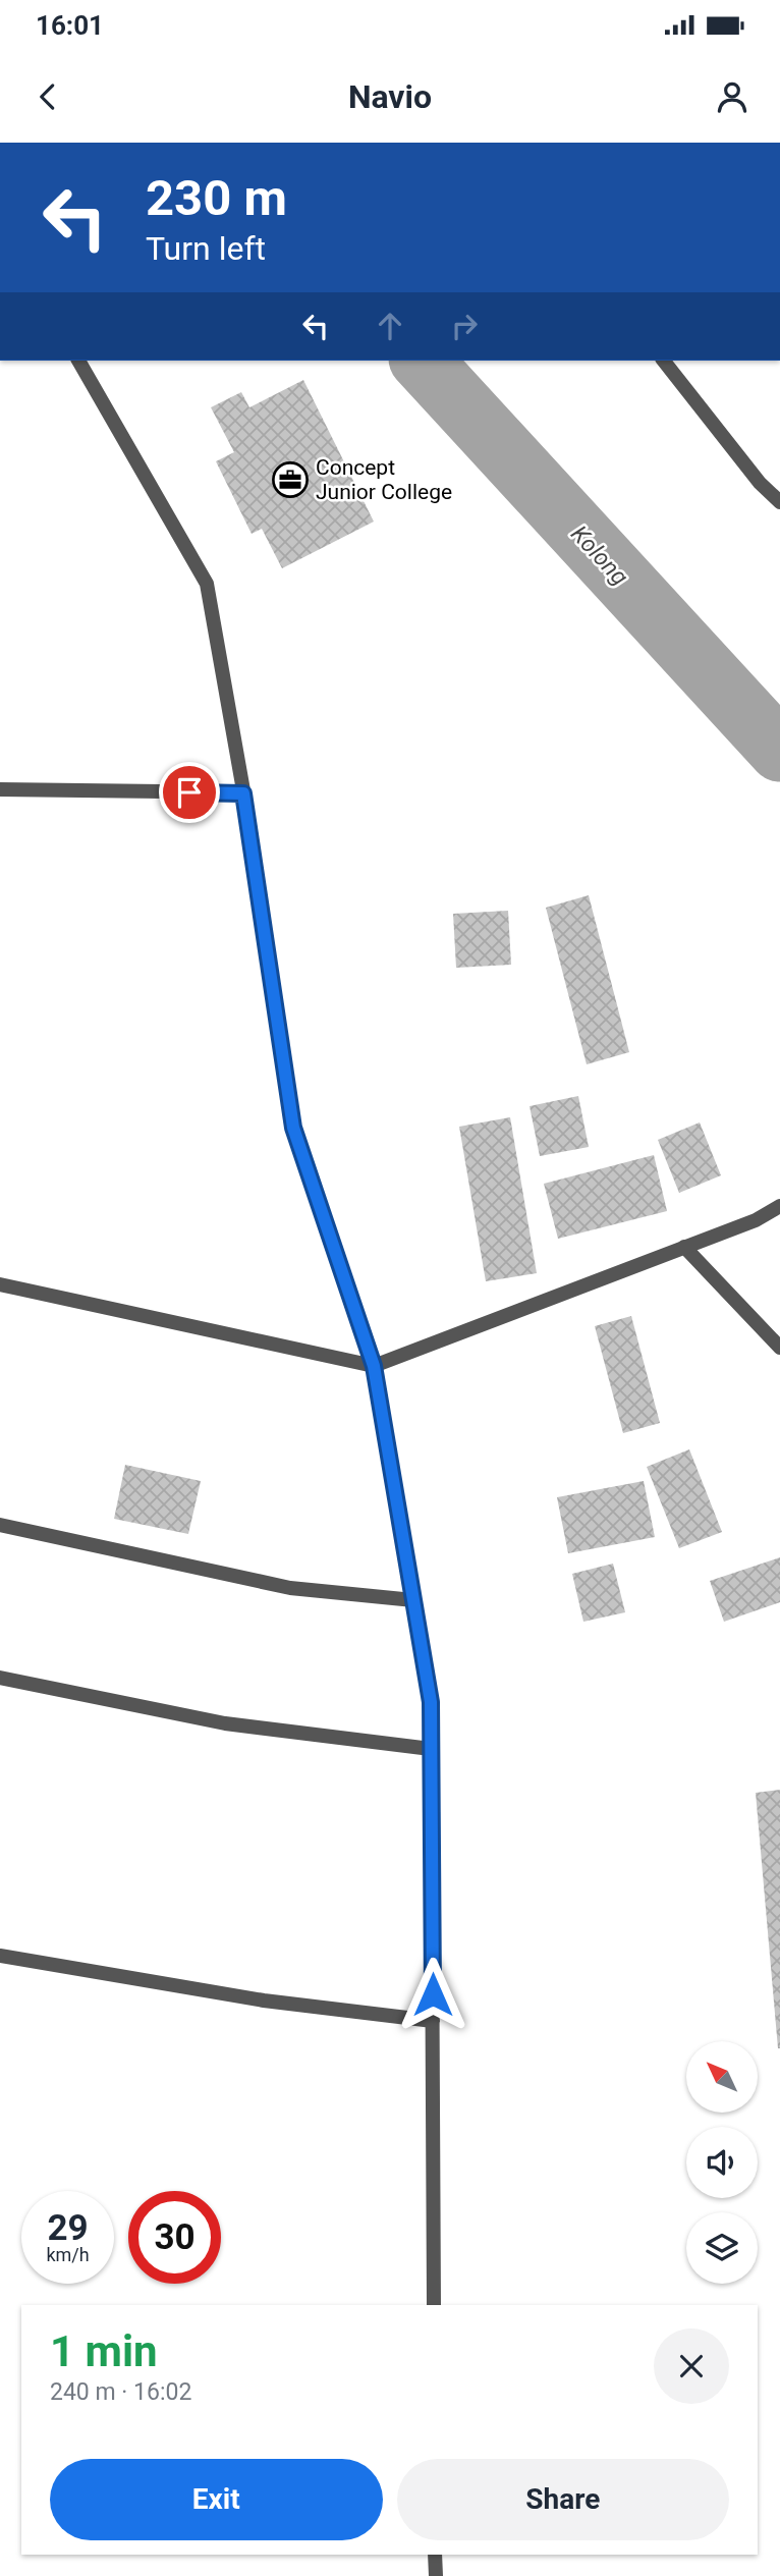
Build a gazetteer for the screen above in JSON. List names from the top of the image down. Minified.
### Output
{"water":["Kolong"],"places":{"office":["Concept Junior College"]},"north":"top left","page":{"status":"16:01","header":"Navio","turn":["230 m","Turn left"],"speed":"29 km/h","limit":"30","heading":["1 min","240 m · 16:02"],"buttons":["Exit","Share"]}}
